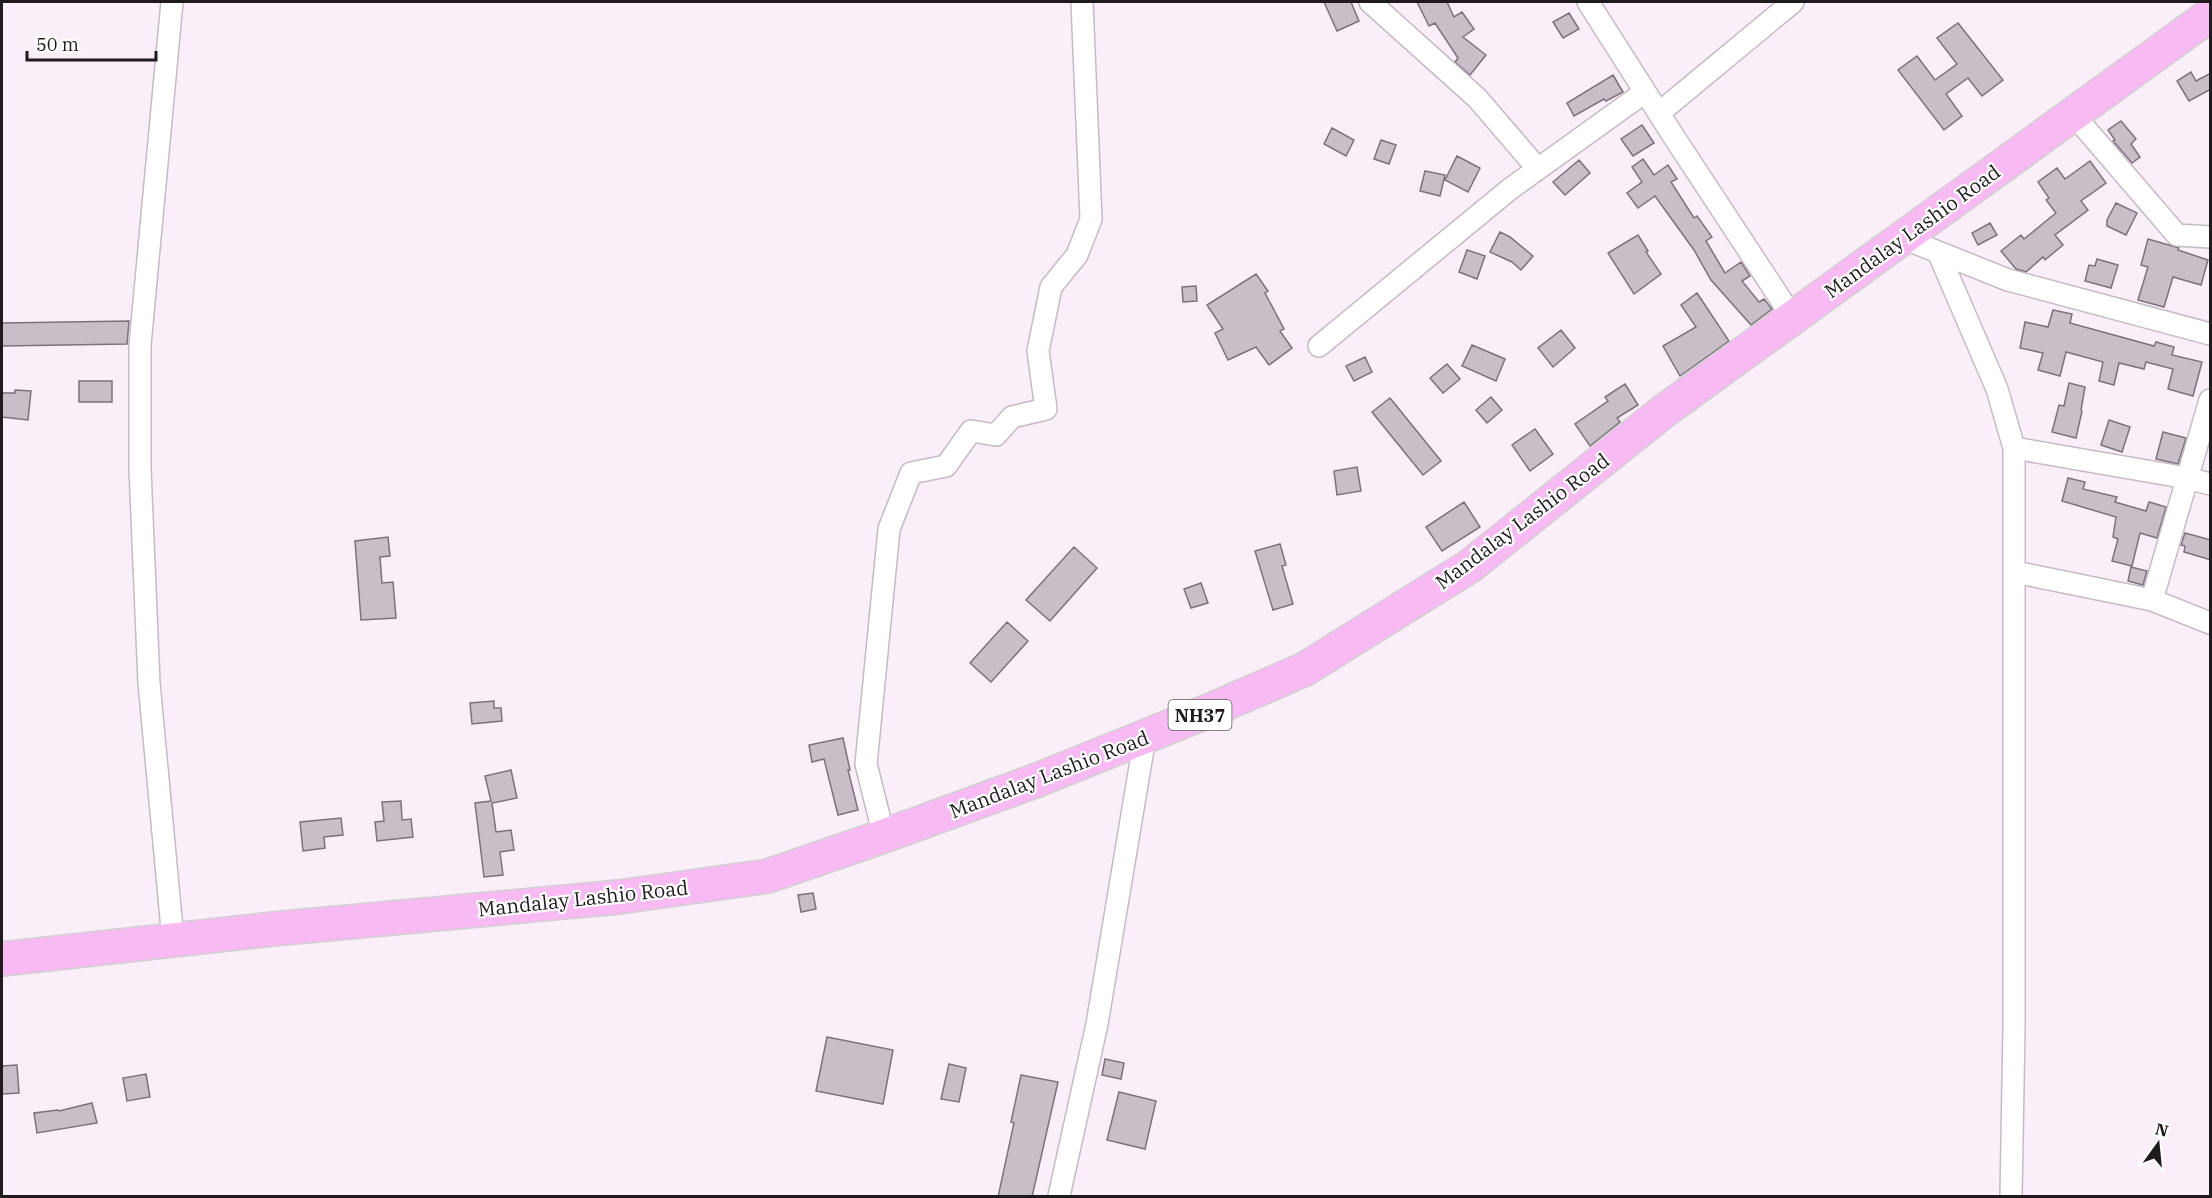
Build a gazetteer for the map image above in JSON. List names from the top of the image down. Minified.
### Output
{"streets":{"highway":["Mandalay Lashio Road","NH37"]},"scale_bar":"50 m","north":"top"}
